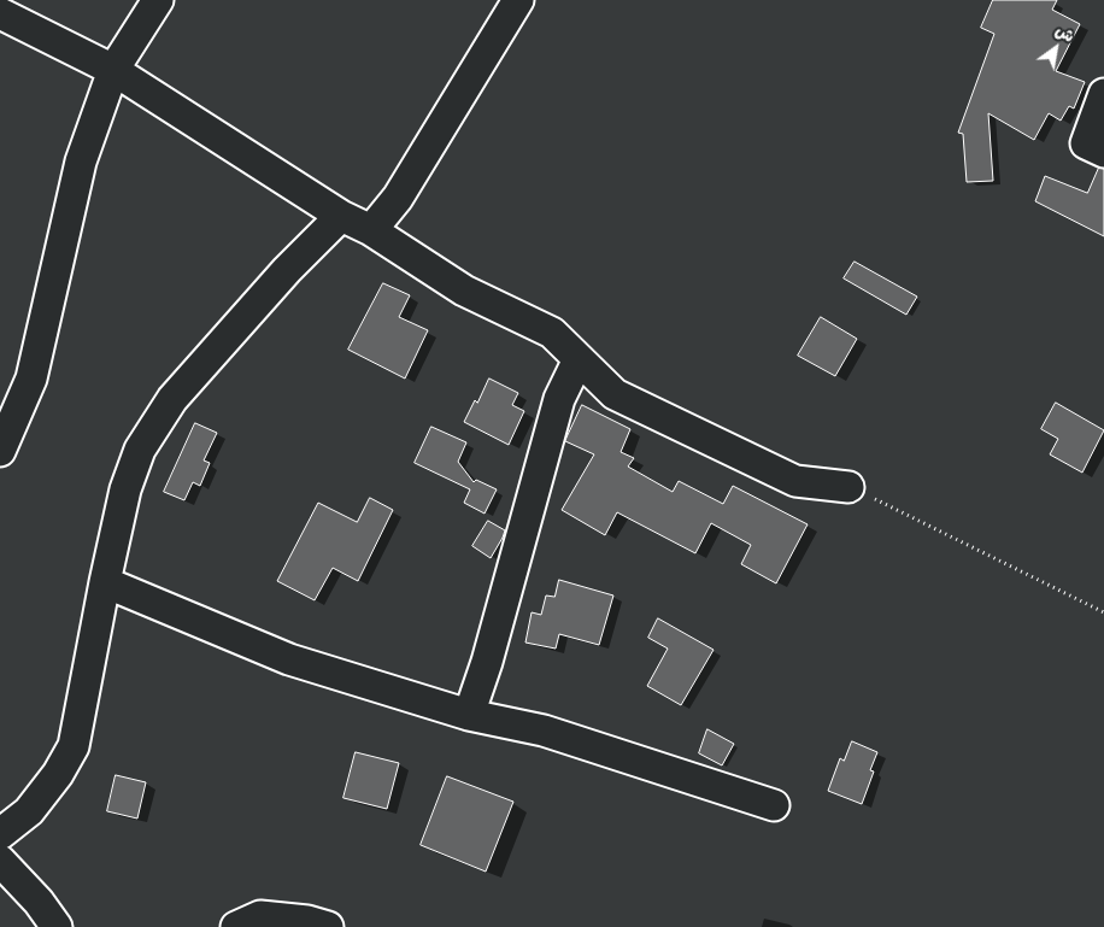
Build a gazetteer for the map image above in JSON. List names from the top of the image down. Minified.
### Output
{"north":"top right"}
